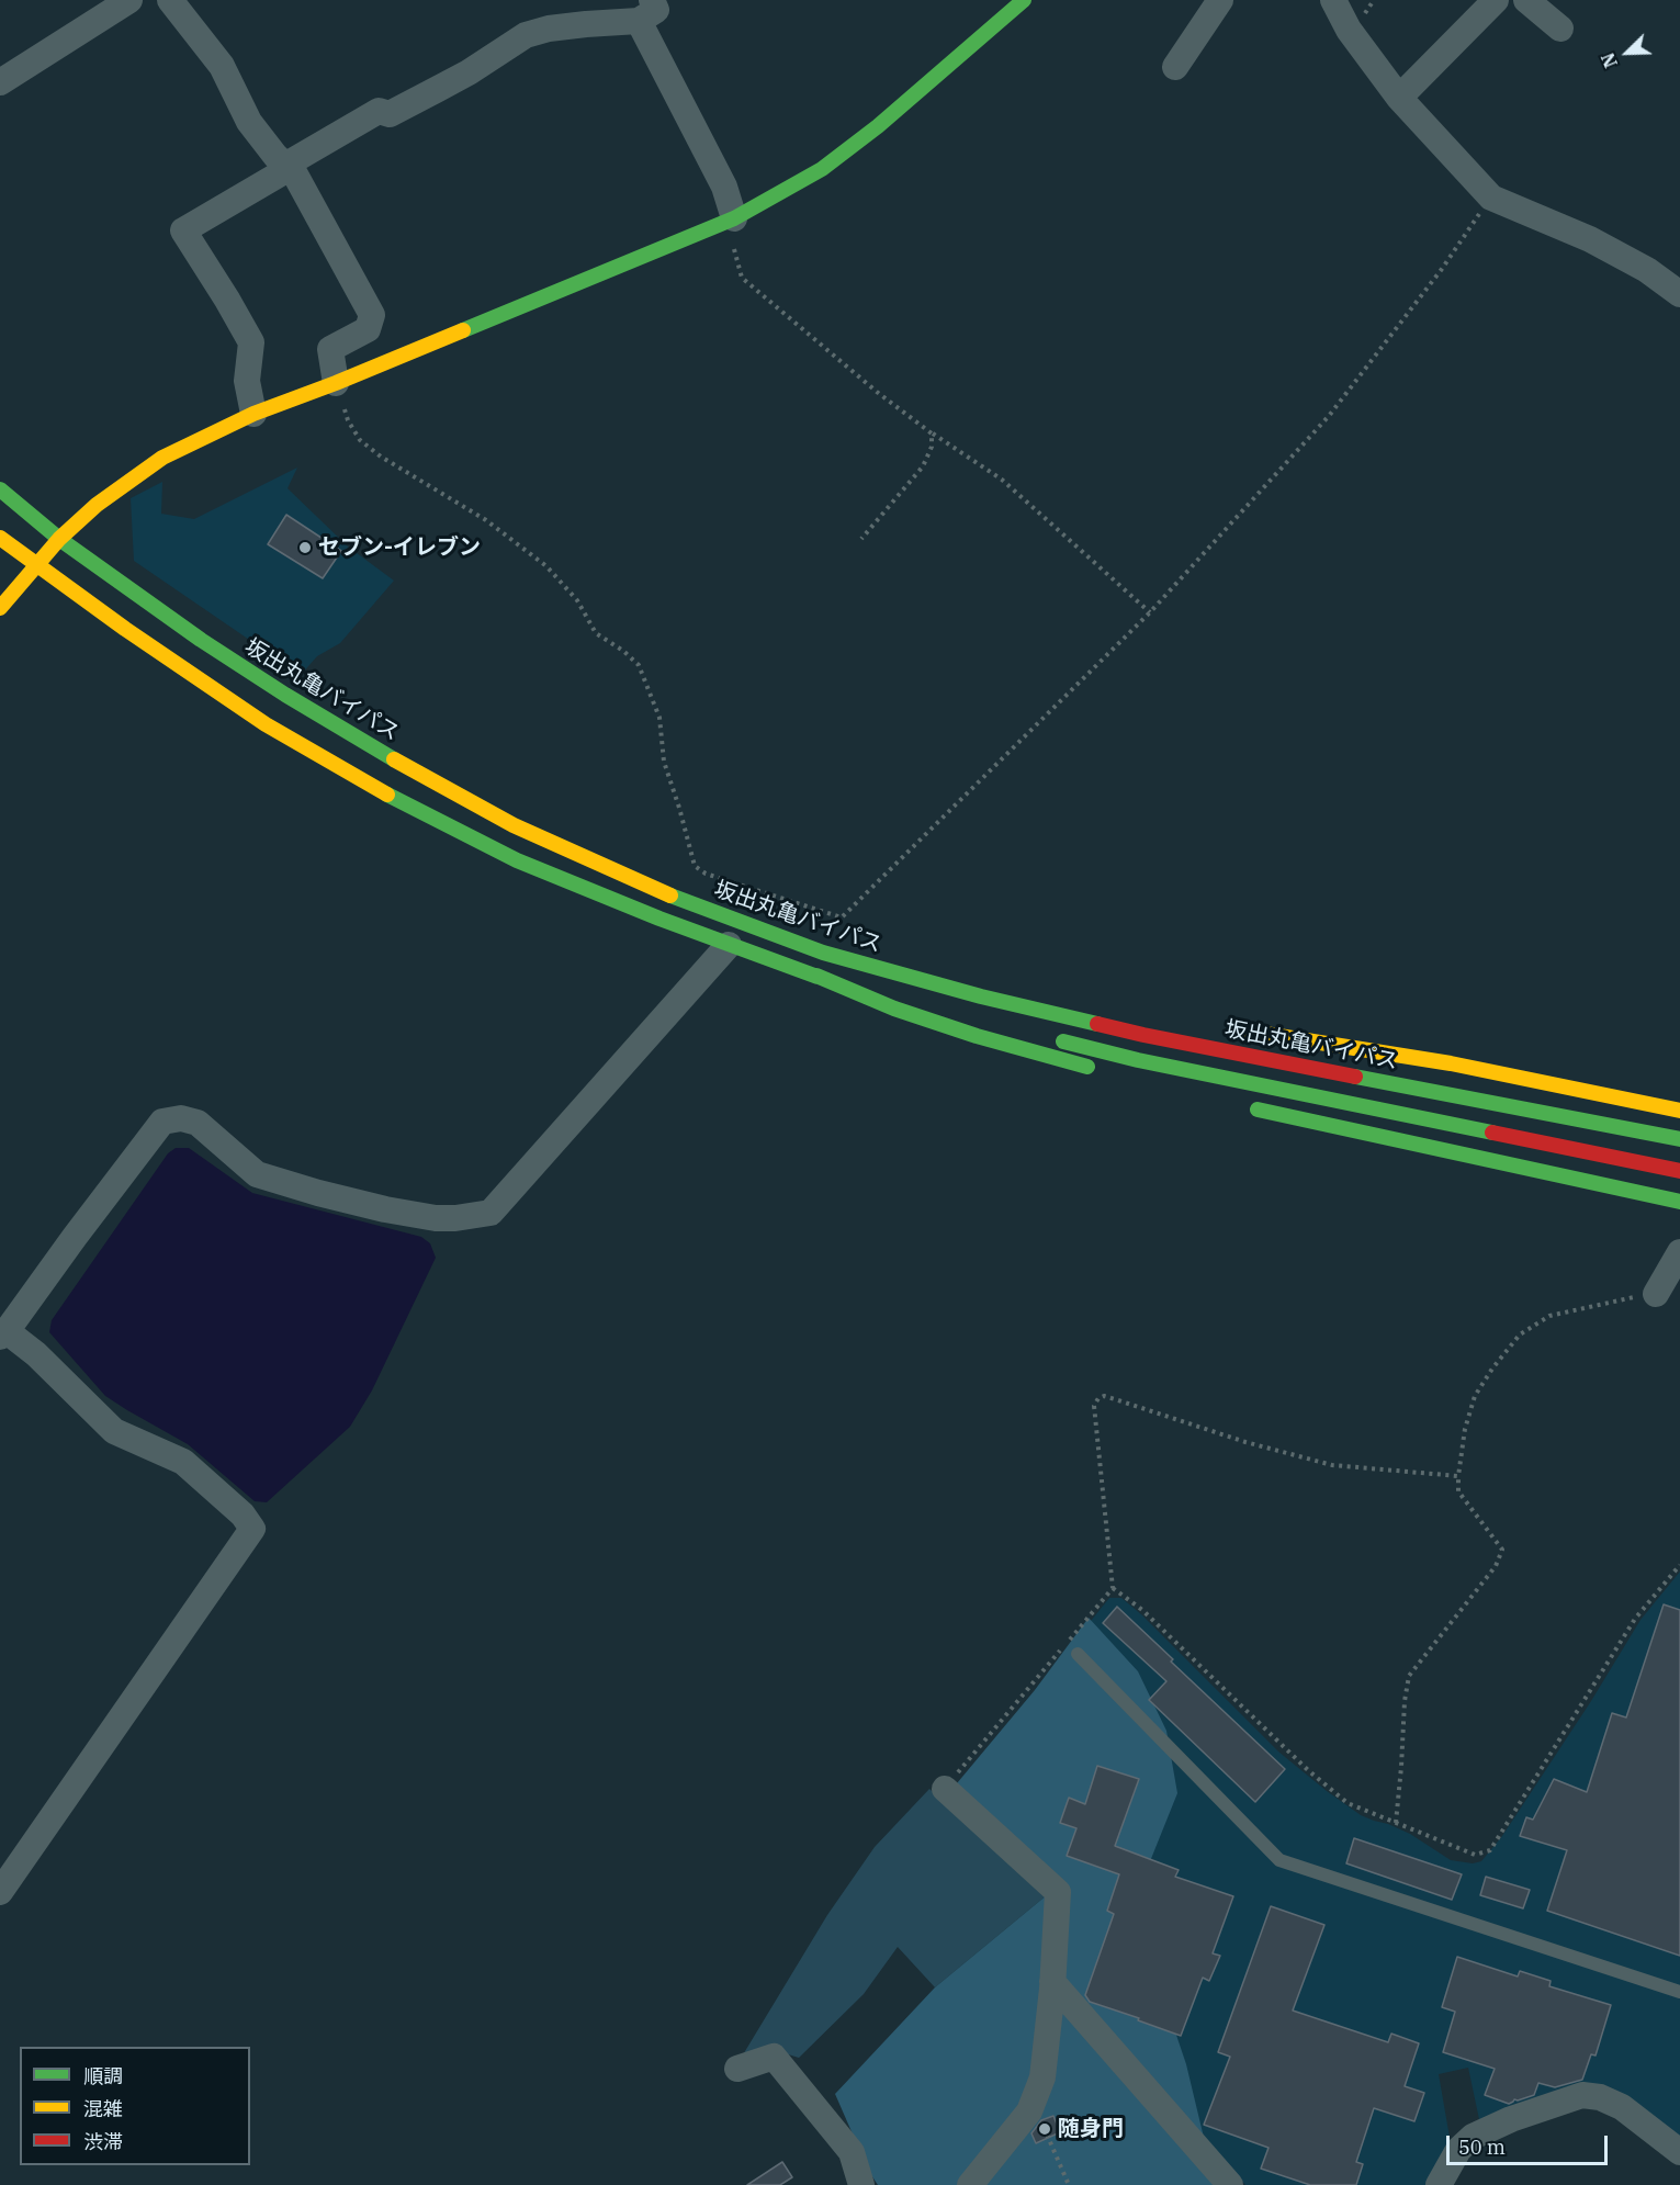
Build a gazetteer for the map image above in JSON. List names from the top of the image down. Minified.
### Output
{"streets":{"main road":["坂出丸亀バイパス"]},"places":["セブン-イレブン","随身門"],"legend":["順調","混雑","渋滞"],"scale_bar":"50 m","north":"bottom left"}
